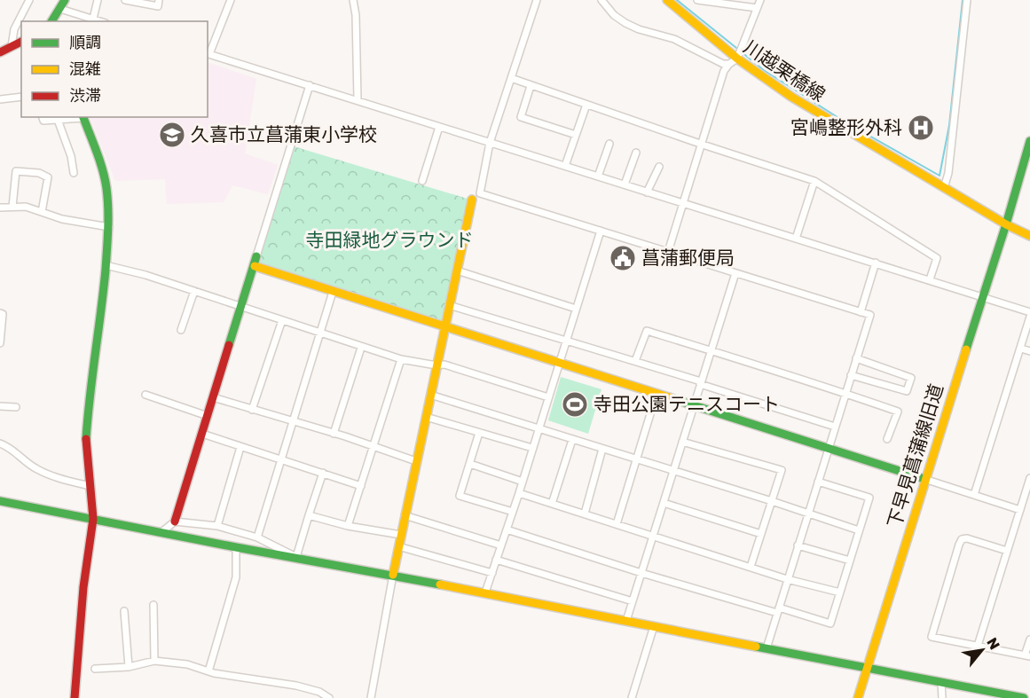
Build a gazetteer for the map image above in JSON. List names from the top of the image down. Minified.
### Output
{"streets":{"street":["川越栗橋線","下早見菖蒲線旧道"]},"crossings":[["川越栗橋線","下早見菖蒲線旧道"]],"parks":["寺田緑地グラウンド"],"places":{"hospital":["宮嶋整形外科"],"school or university":["久喜市立菖蒲東小学校"],"public building":["菖蒲郵便局"],"sports":["寺田公園テニスコート"]},"legend":["順調","混雑","渋滞"],"north":"top right"}
